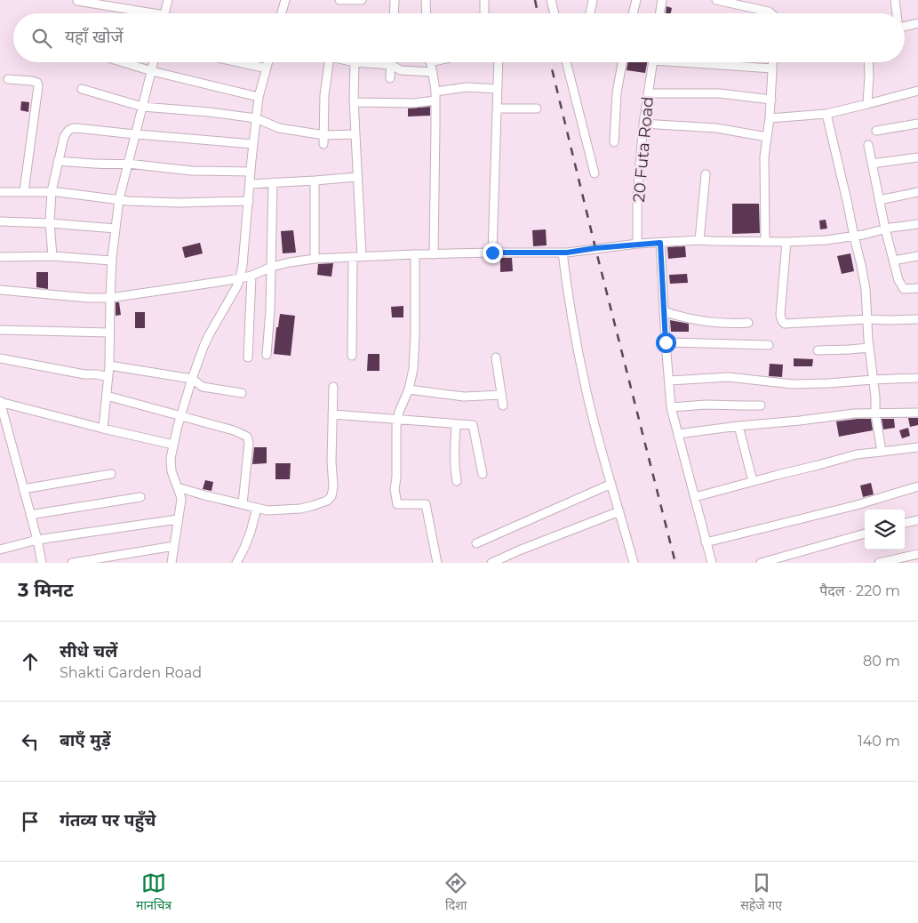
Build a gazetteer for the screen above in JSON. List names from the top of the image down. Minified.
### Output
{"streets":{"street":["20 Futa Road"]},"page":{"search":"यहाँ खोजें","heading":["3 मिनट","पैदल · 220 m"],"list":[["सीधे चलें","Shakti Garden Road","80 m"],["बाएँ मुड़ें","140 m"],"गंतव्य पर पहुँचे"],"nav":["मानचित्र","दिशा","सहेजे गए"]}}
